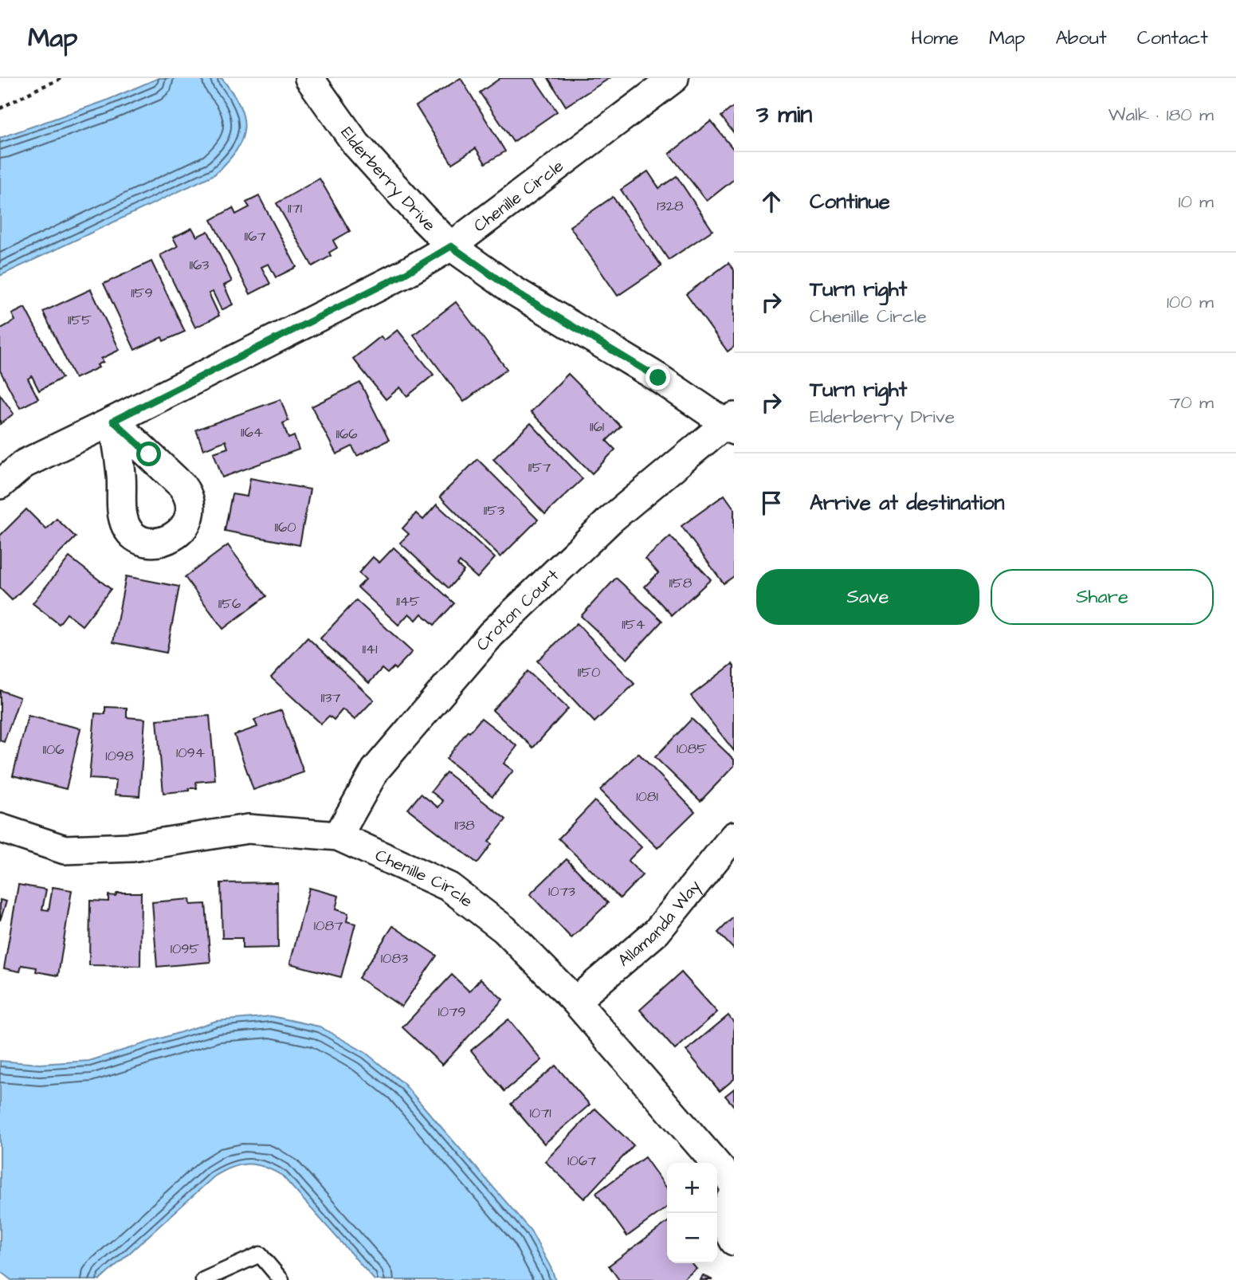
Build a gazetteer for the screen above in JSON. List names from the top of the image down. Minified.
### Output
{"streets":{"street":["Elderberry Drive","Chenille Circle","Croton Court","Allamanda Way"]},"crossings":[["Elderberry Drive","Chenille Circle"],["Elderberry Drive","Croton Court"],["Chenille Circle","Croton Court"],["Chenille Circle","Allamanda Way"]],"house_numbers":["1328","1171","1167","1163","1159","1155","1161","1164","1166","1157","1153","1160","1158","1145","1156","1154","1141","1150","1137","1085","1106","1094","1098","1081","1138","1073","1087","1095","1083","1079","1071","1067"],"page":{"header":"Map","nav":["Home","Map","About","Contact"],"heading":["3 min","Walk · 180 m"],"list":[["Continue","10 m"],["Turn right","Chenille Circle","100 m"],["Turn right","Elderberry Drive","70 m"],"Arrive at destination"],"buttons":["Save","Share"],"map_buttons":["+","−"]}}
